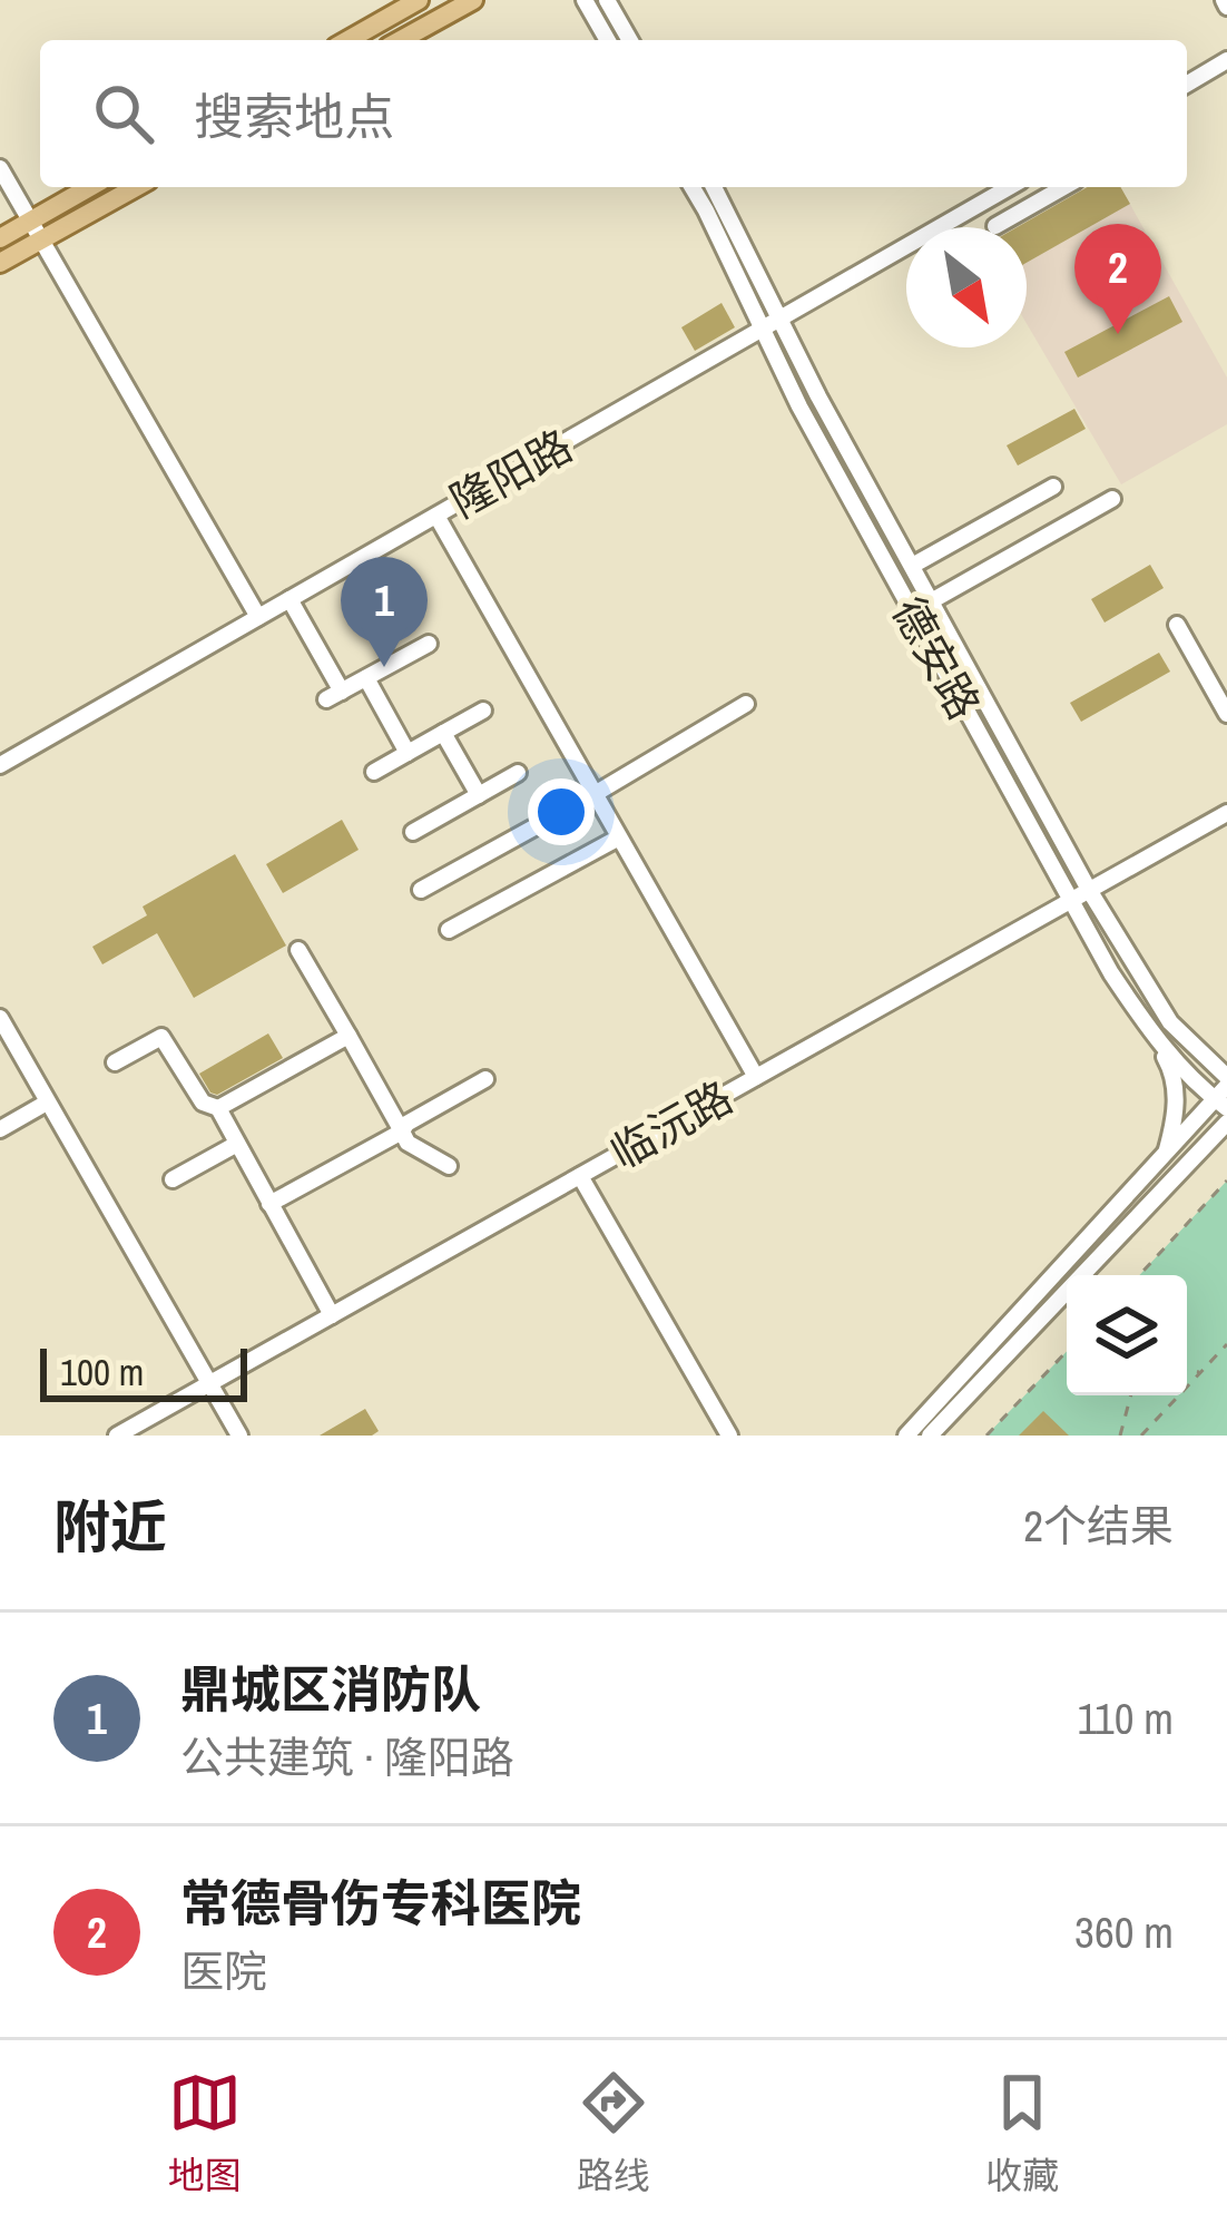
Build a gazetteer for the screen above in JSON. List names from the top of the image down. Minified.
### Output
{"streets":{"street":["隆阳路","德安路","临沅路"]},"crossings":[["隆阳路","德安路"],["德安路","临沅路"]],"scale_bar":"100 m","north":"bottom right","page":{"search":"搜索地点","pins":["2","1"],"scale":"100 m","heading":["附近","2个结果"],"list":[{"mark":"1","name":"鼎城区消防队","note":"公共建筑 · 隆阳路","value":"110 m"},{"mark":"2","name":"常德骨伤专科医院","note":"医院","value":"360 m"}],"nav":["地图","路线","收藏"]}}
